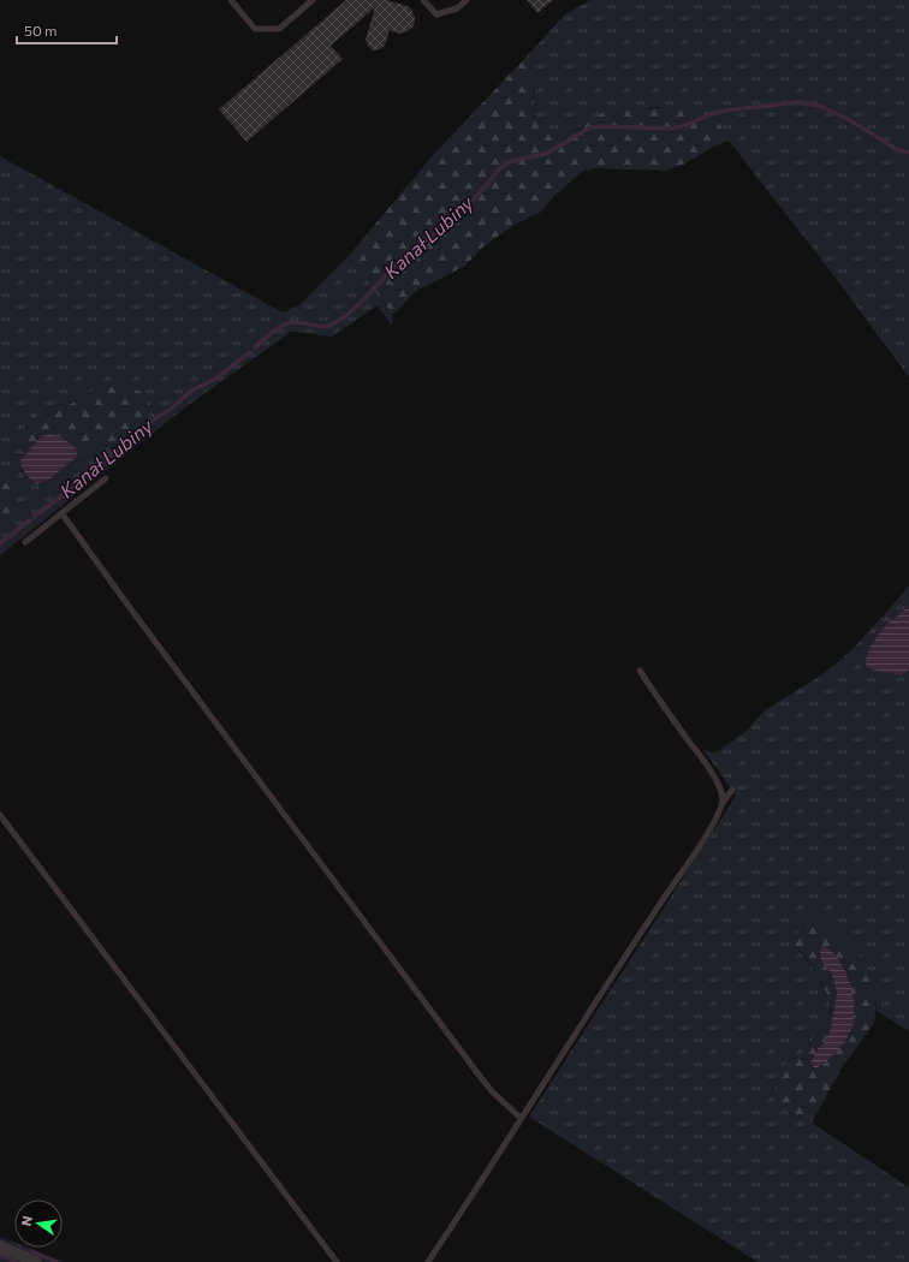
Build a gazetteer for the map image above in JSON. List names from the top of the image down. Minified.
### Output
{"water":["Kanał Lubiny"],"scale_bar":"50 m","north":"left"}
